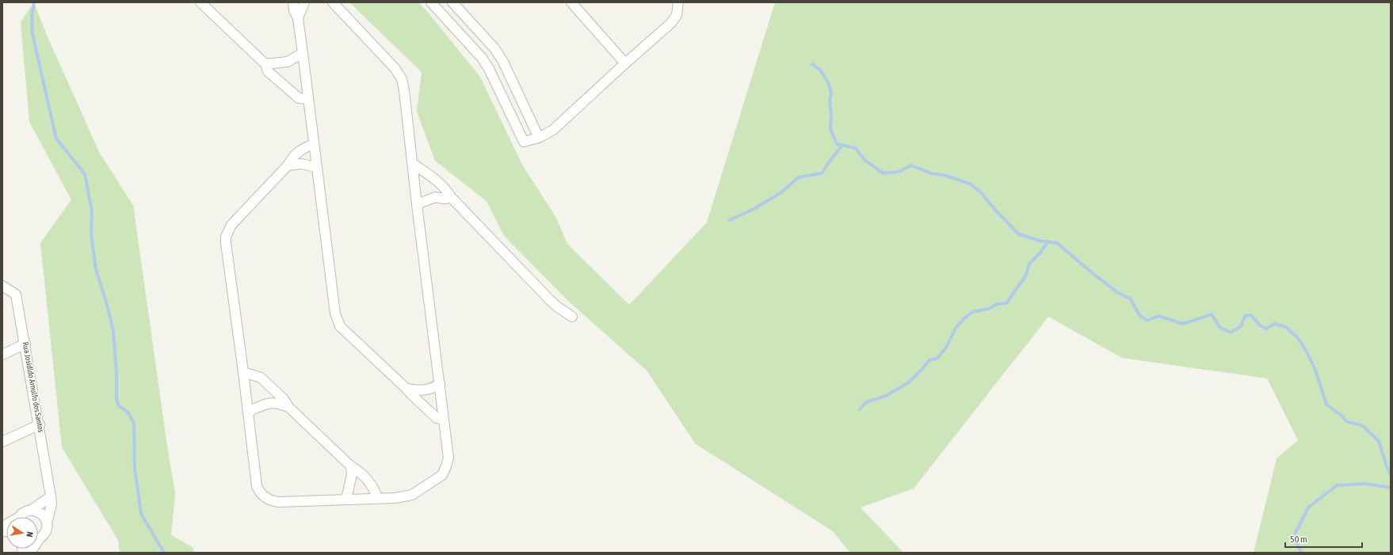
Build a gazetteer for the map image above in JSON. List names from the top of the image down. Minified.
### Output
{"streets":{"street":["Rua Josidldo Arnulfo dos Santos"]},"scale_bar":"50 m","north":"right"}
